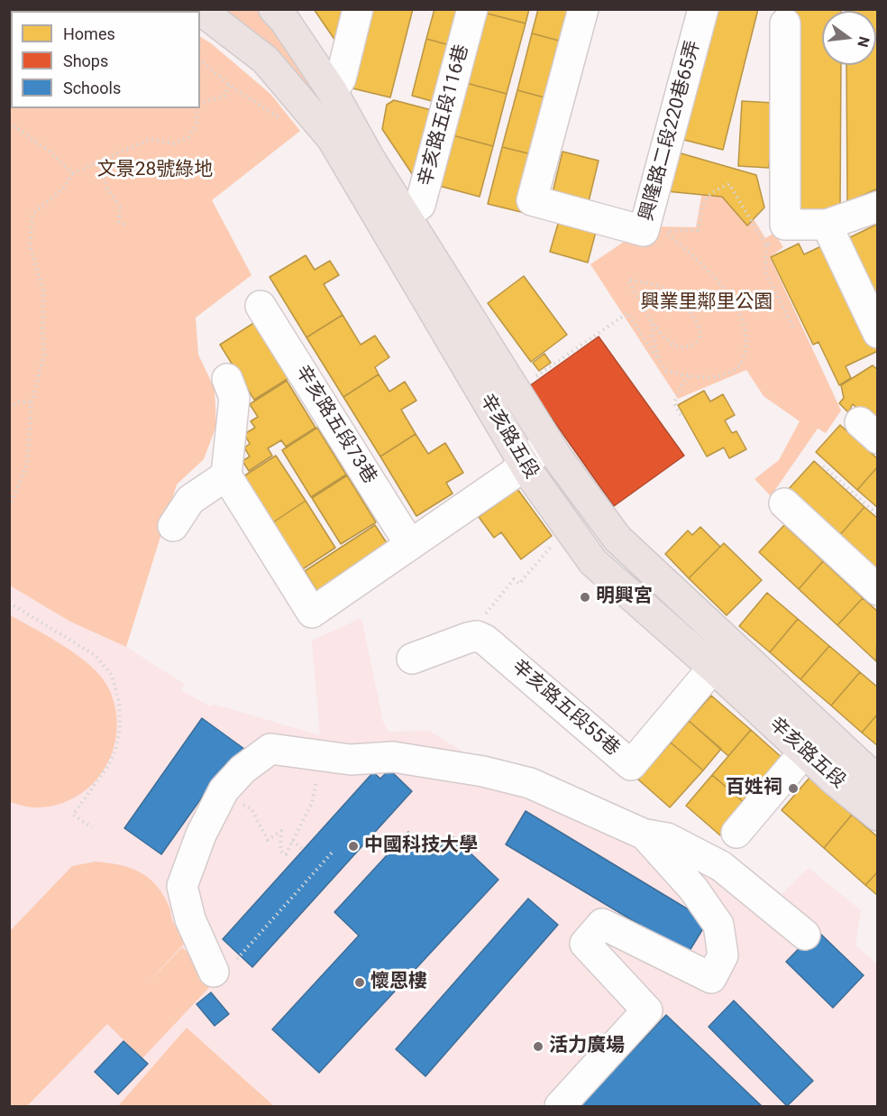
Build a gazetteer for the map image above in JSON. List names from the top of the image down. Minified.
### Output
{"streets":{"main road":["辛亥路五段"],"street":["辛亥路五段116巷","興隆路二段220巷65弄","辛亥路五段73巷","辛亥路五段55巷"]},"crossings":[["辛亥路五段116巷","辛亥路五段"],["辛亥路五段","辛亥路五段55巷"]],"parks":["文景28號綠地","興業里鄰里公園"],"places":["明興宮","百姓祠","中國科技大學","懷恩樓","活力廣場"],"legend":["Homes","Shops","Schools"],"north":"right"}
